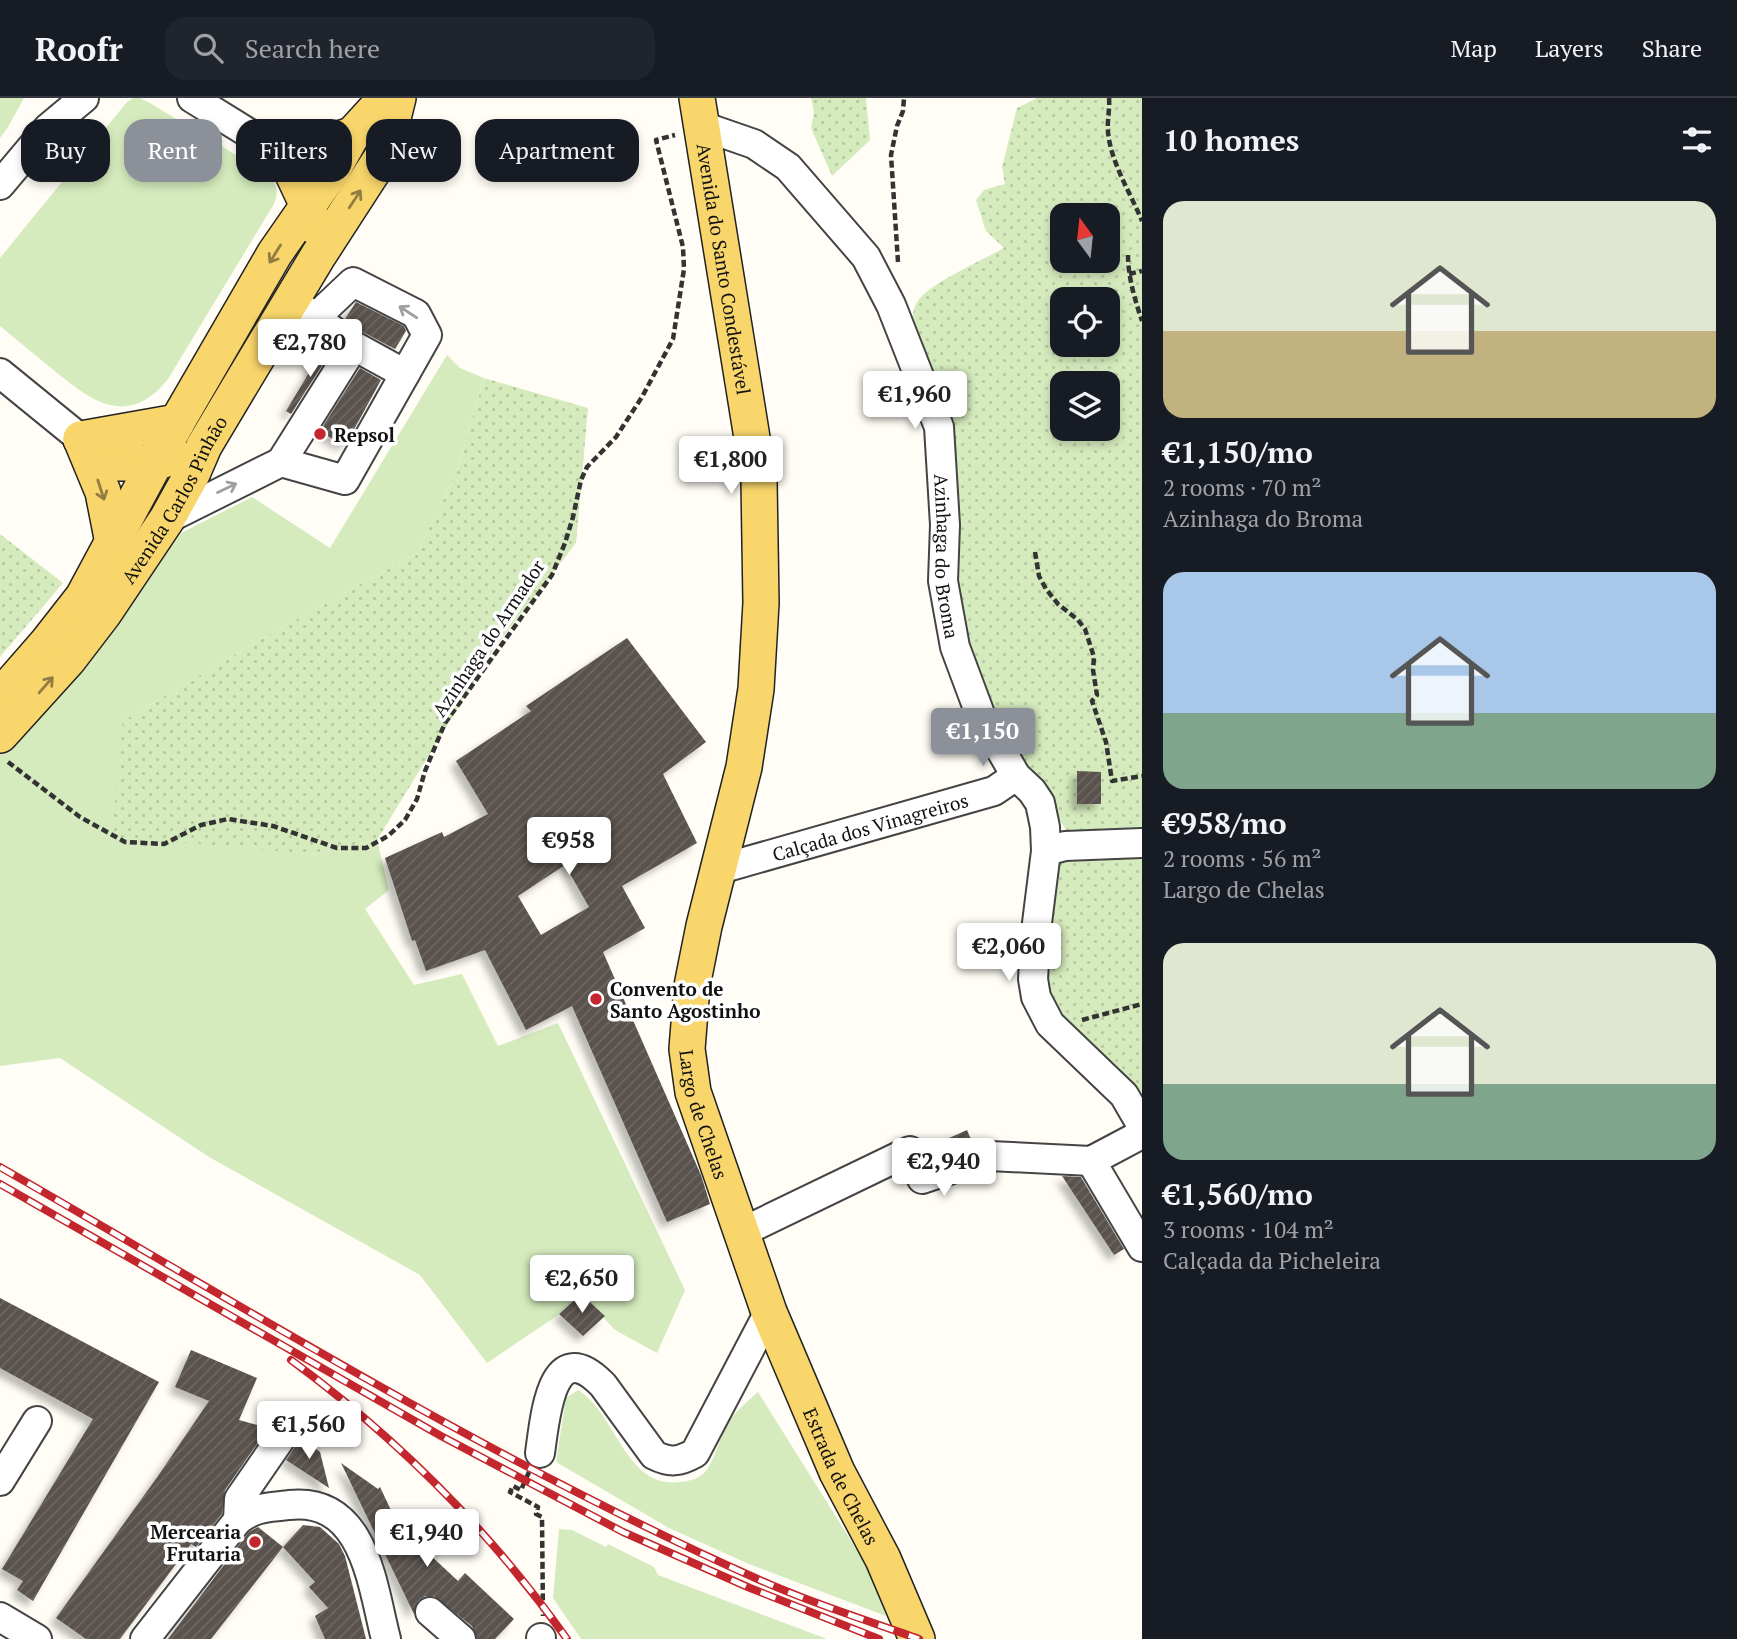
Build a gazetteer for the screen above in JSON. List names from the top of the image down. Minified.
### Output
{"streets":{"main road":["Avenida do Santo Condestável","Avenida Carlos Pinhão","Largo de Chelas","Estrada de Chelas"],"street":["Azinhaga do Broma","Calçada dos Vinagreiros"],"path":["Azinhaga do Armador"]},"crossings":[["Avenida do Santo Condestável","Azinhaga do Broma"],["Avenida do Santo Condestável","Azinhaga do Armador"],["Avenida do Santo Condestável","Calçada dos Vinagreiros"],["Avenida do Santo Condestável","Largo de Chelas"],["Azinhaga do Broma","Azinhaga do Armador"],["Azinhaga do Broma","Calçada dos Vinagreiros"],["Calçada dos Vinagreiros","Largo de Chelas"],["Largo de Chelas","Estrada de Chelas"]],"places":["Repsol","Convento de Santo Agostinho","Mercearia Frutaria"],"north":"top","page":{"header":"Roofr","search":"Search here","nav":["Map","Layers","Share"],"heading":"10 homes","chip":["Buy","Rent","Filters","New","Apartment"],"list":[{"name":"€1,150/mo","note":"2 rooms · 70 m² · Azinhaga do Broma"},{"name":"€958/mo","note":"2 rooms · 56 m² · Largo de Chelas"},{"name":"€1,560/mo","note":"3 rooms · 104 m² · Calçada da Picheleira"}],"price":["€2,780","€1,960","€1,800","€1,150","€958","€2,060","€2,940","€2,650","€1,560","€1,940"]}}
